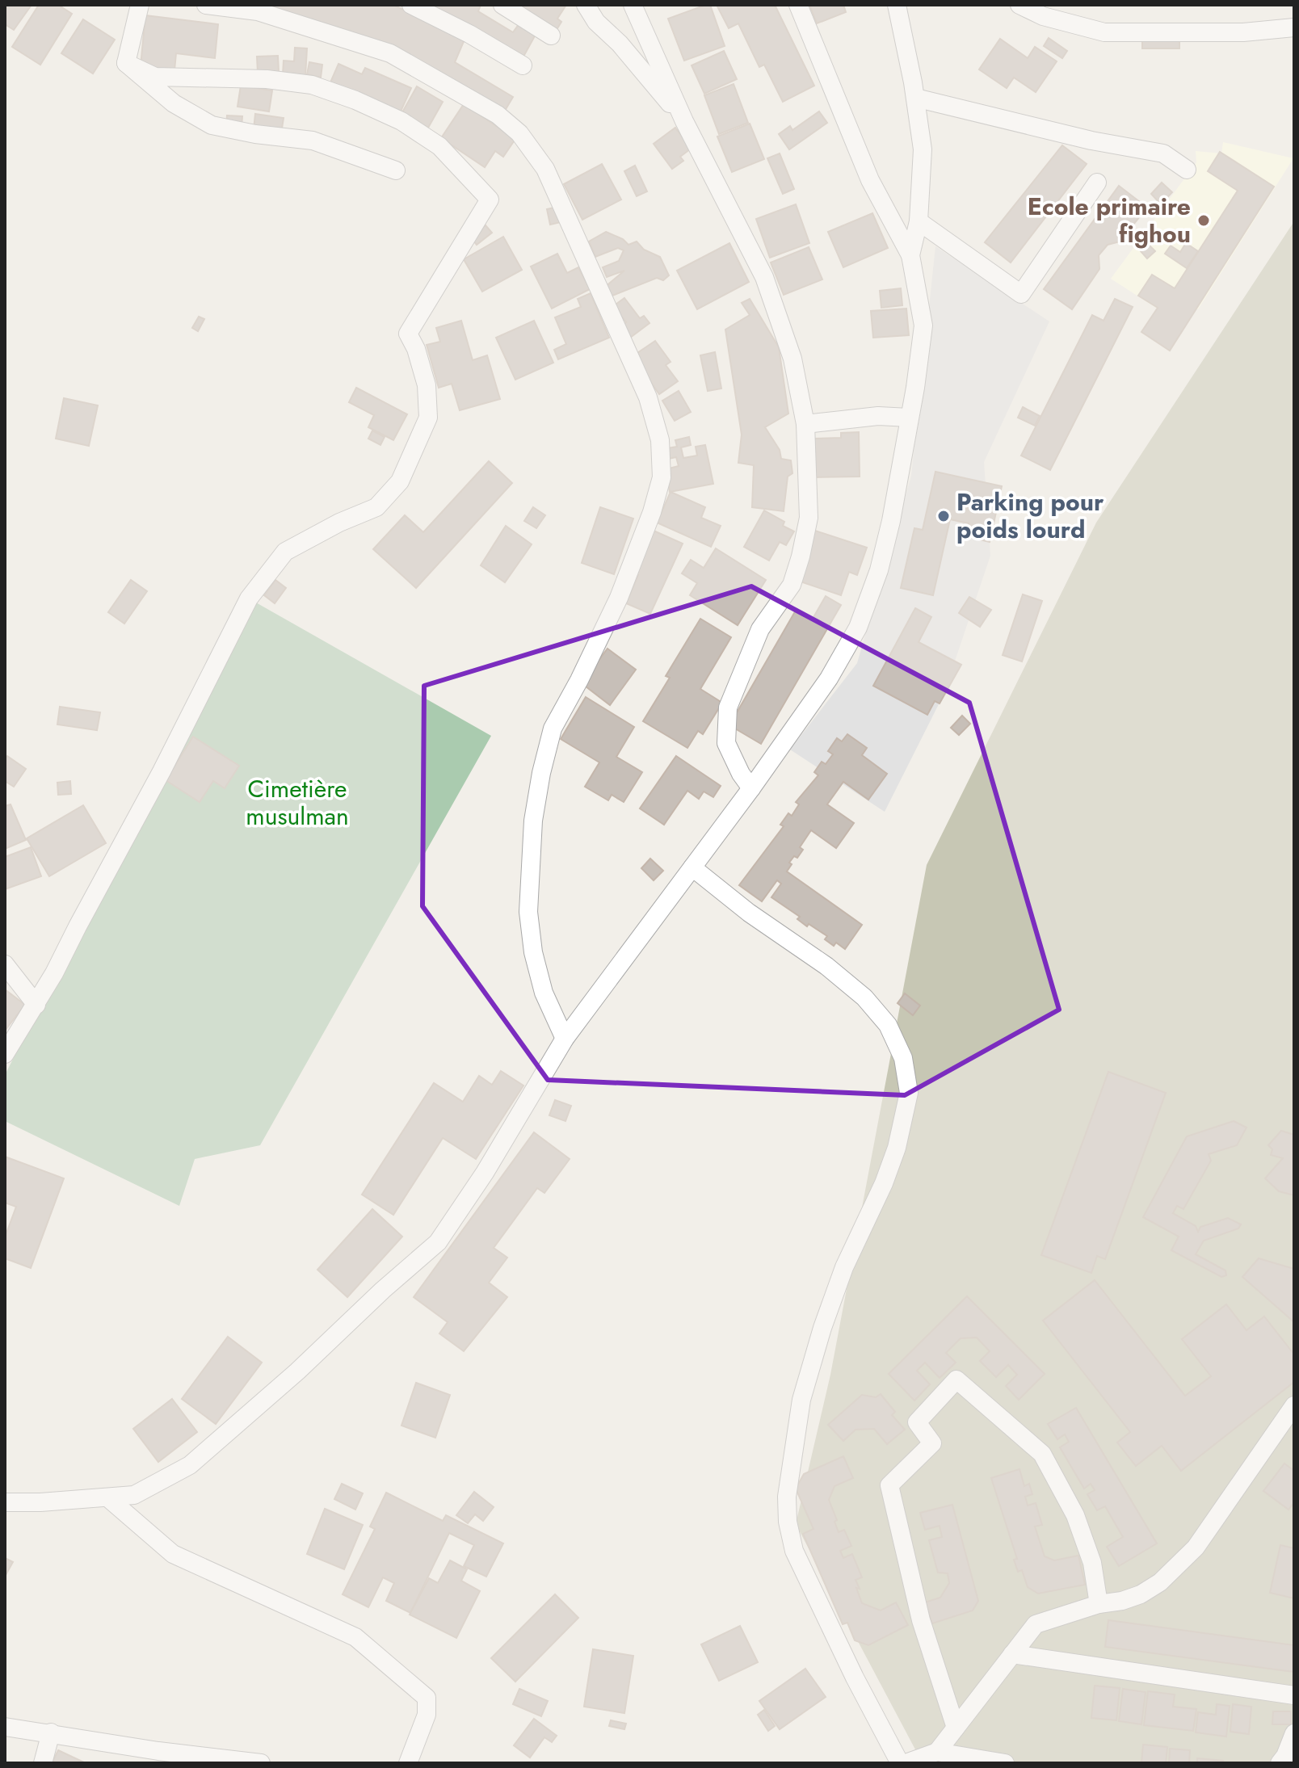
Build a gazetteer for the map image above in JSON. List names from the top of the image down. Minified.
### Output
{"parks":["Cimetière musulman"],"places":["Ecole primaire fighou","Parking pour poids lourd"]}
